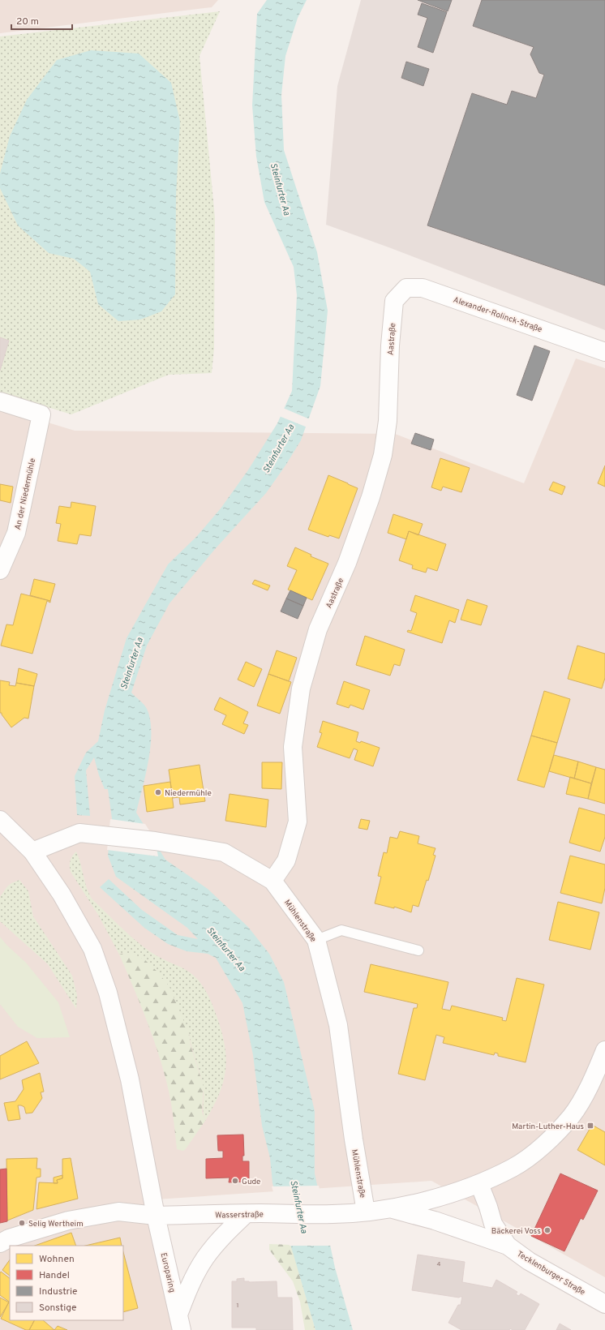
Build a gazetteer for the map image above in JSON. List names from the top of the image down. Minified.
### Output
{"streets":{"street":["Alexander-Rolinck-Straße","Aastraße","An der Niedermühle","Mühlenstraße","Wasserstraße","Europaring","Tecklenburger Straße"]},"crossings":[["Alexander-Rolinck-Straße","Aastraße"],["Aastraße","Mühlenstraße"],["Mühlenstraße","Wasserstraße"],["Wasserstraße","Europaring"],["Wasserstraße","Tecklenburger Straße"]],"water":["Steinfurter Aa"],"places":{"other":["Niedermühle","Gude","Selig Wertheim","Bäckerei Voss"],"transit":["Martin-Luther-Haus"]},"house_numbers":["4","1"],"legend":["Wohnen","Handel","Industrie","Sonstige"],"scale_bar":"20 m"}
